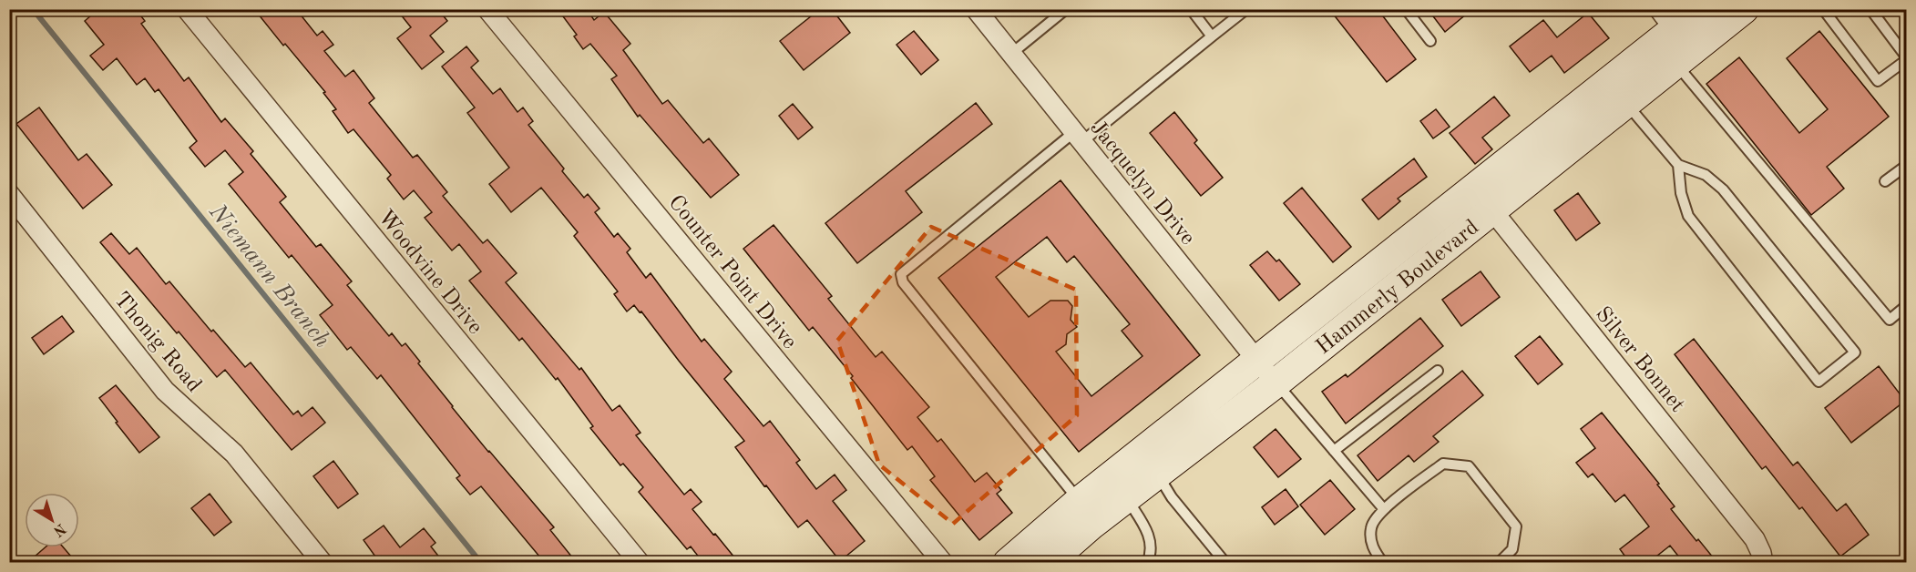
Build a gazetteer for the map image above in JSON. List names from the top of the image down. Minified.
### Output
{"streets":{"main road":["Hammerly Boulevard"],"street":["Jacquelyn Drive","Woodvine Drive","Counter Point Drive","Thonig Road","Silver Bonnet"]},"crossings":[["Jacquelyn Drive","Hammerly Boulevard"],["Hammerly Boulevard","Silver Bonnet"]],"water":["Niemann Branch"],"north":"bottom right"}
